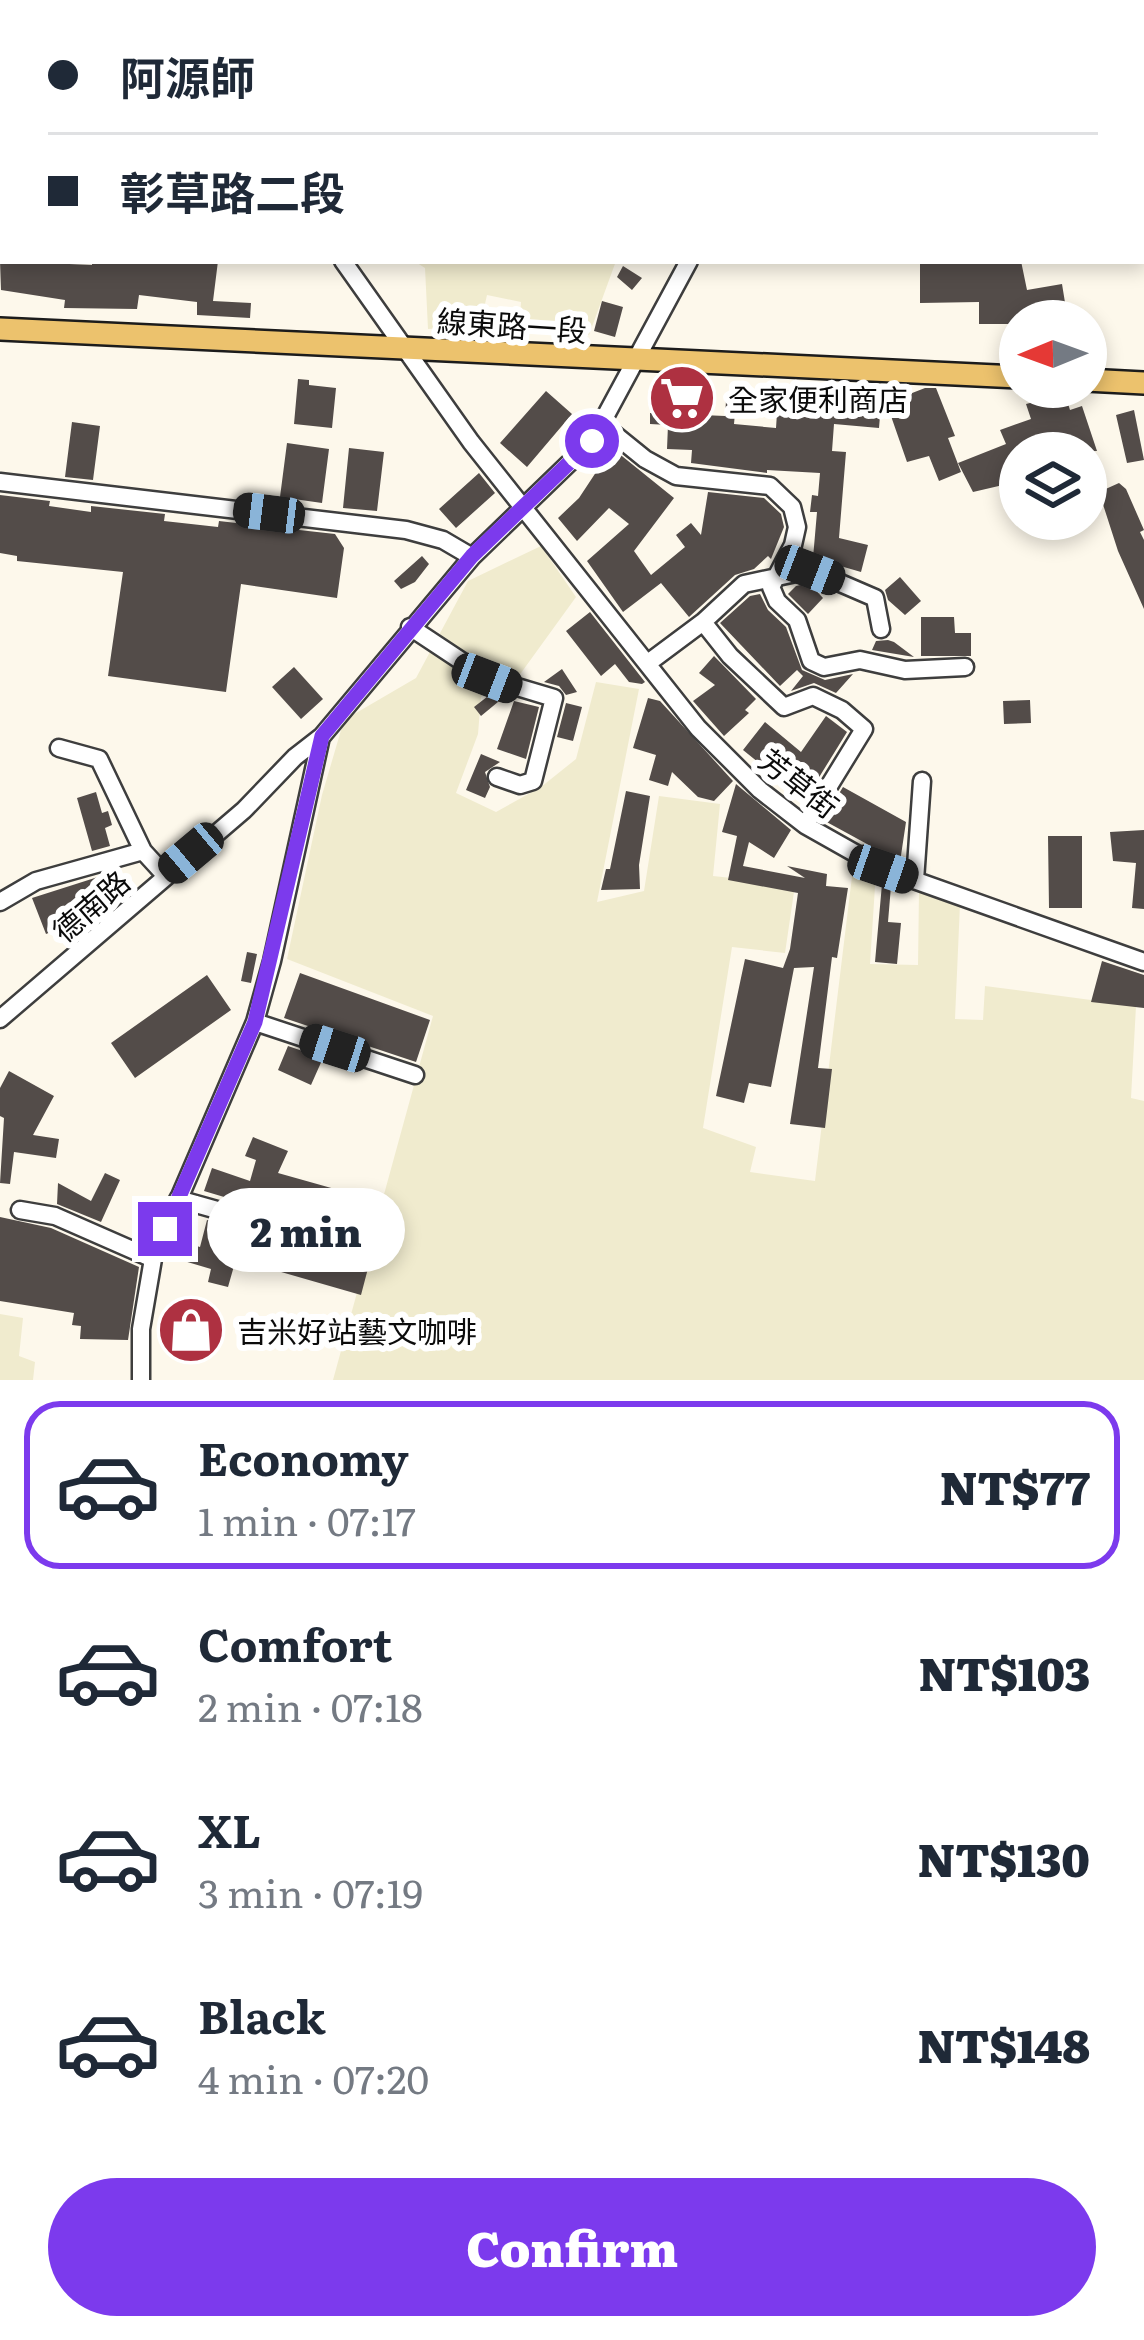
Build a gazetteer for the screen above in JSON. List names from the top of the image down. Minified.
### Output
{"streets":{"main road":["線東路一段"],"street":["芳草街","德南路"]},"crossings":[["線東路一段","芳草街"],["線東路一段","德南路"],["芳草街","德南路"]],"places":{"supermarket":["全家便利商店"],"shop":["吉米好站藝文咖啡"]},"north":"left","page":{"banner":["阿源師","彰草路二段"],"bubble":"2 min","list":[{"name":"Economy","note":"1 min · 07:17","value":"NT$77"},{"name":"Comfort","note":"2 min · 07:18","value":"NT$103"},{"name":"XL","note":"3 min · 07:19","value":"NT$130"},{"name":"Black","note":"4 min · 07:20","value":"NT$148"}],"buttons":"Confirm"}}
